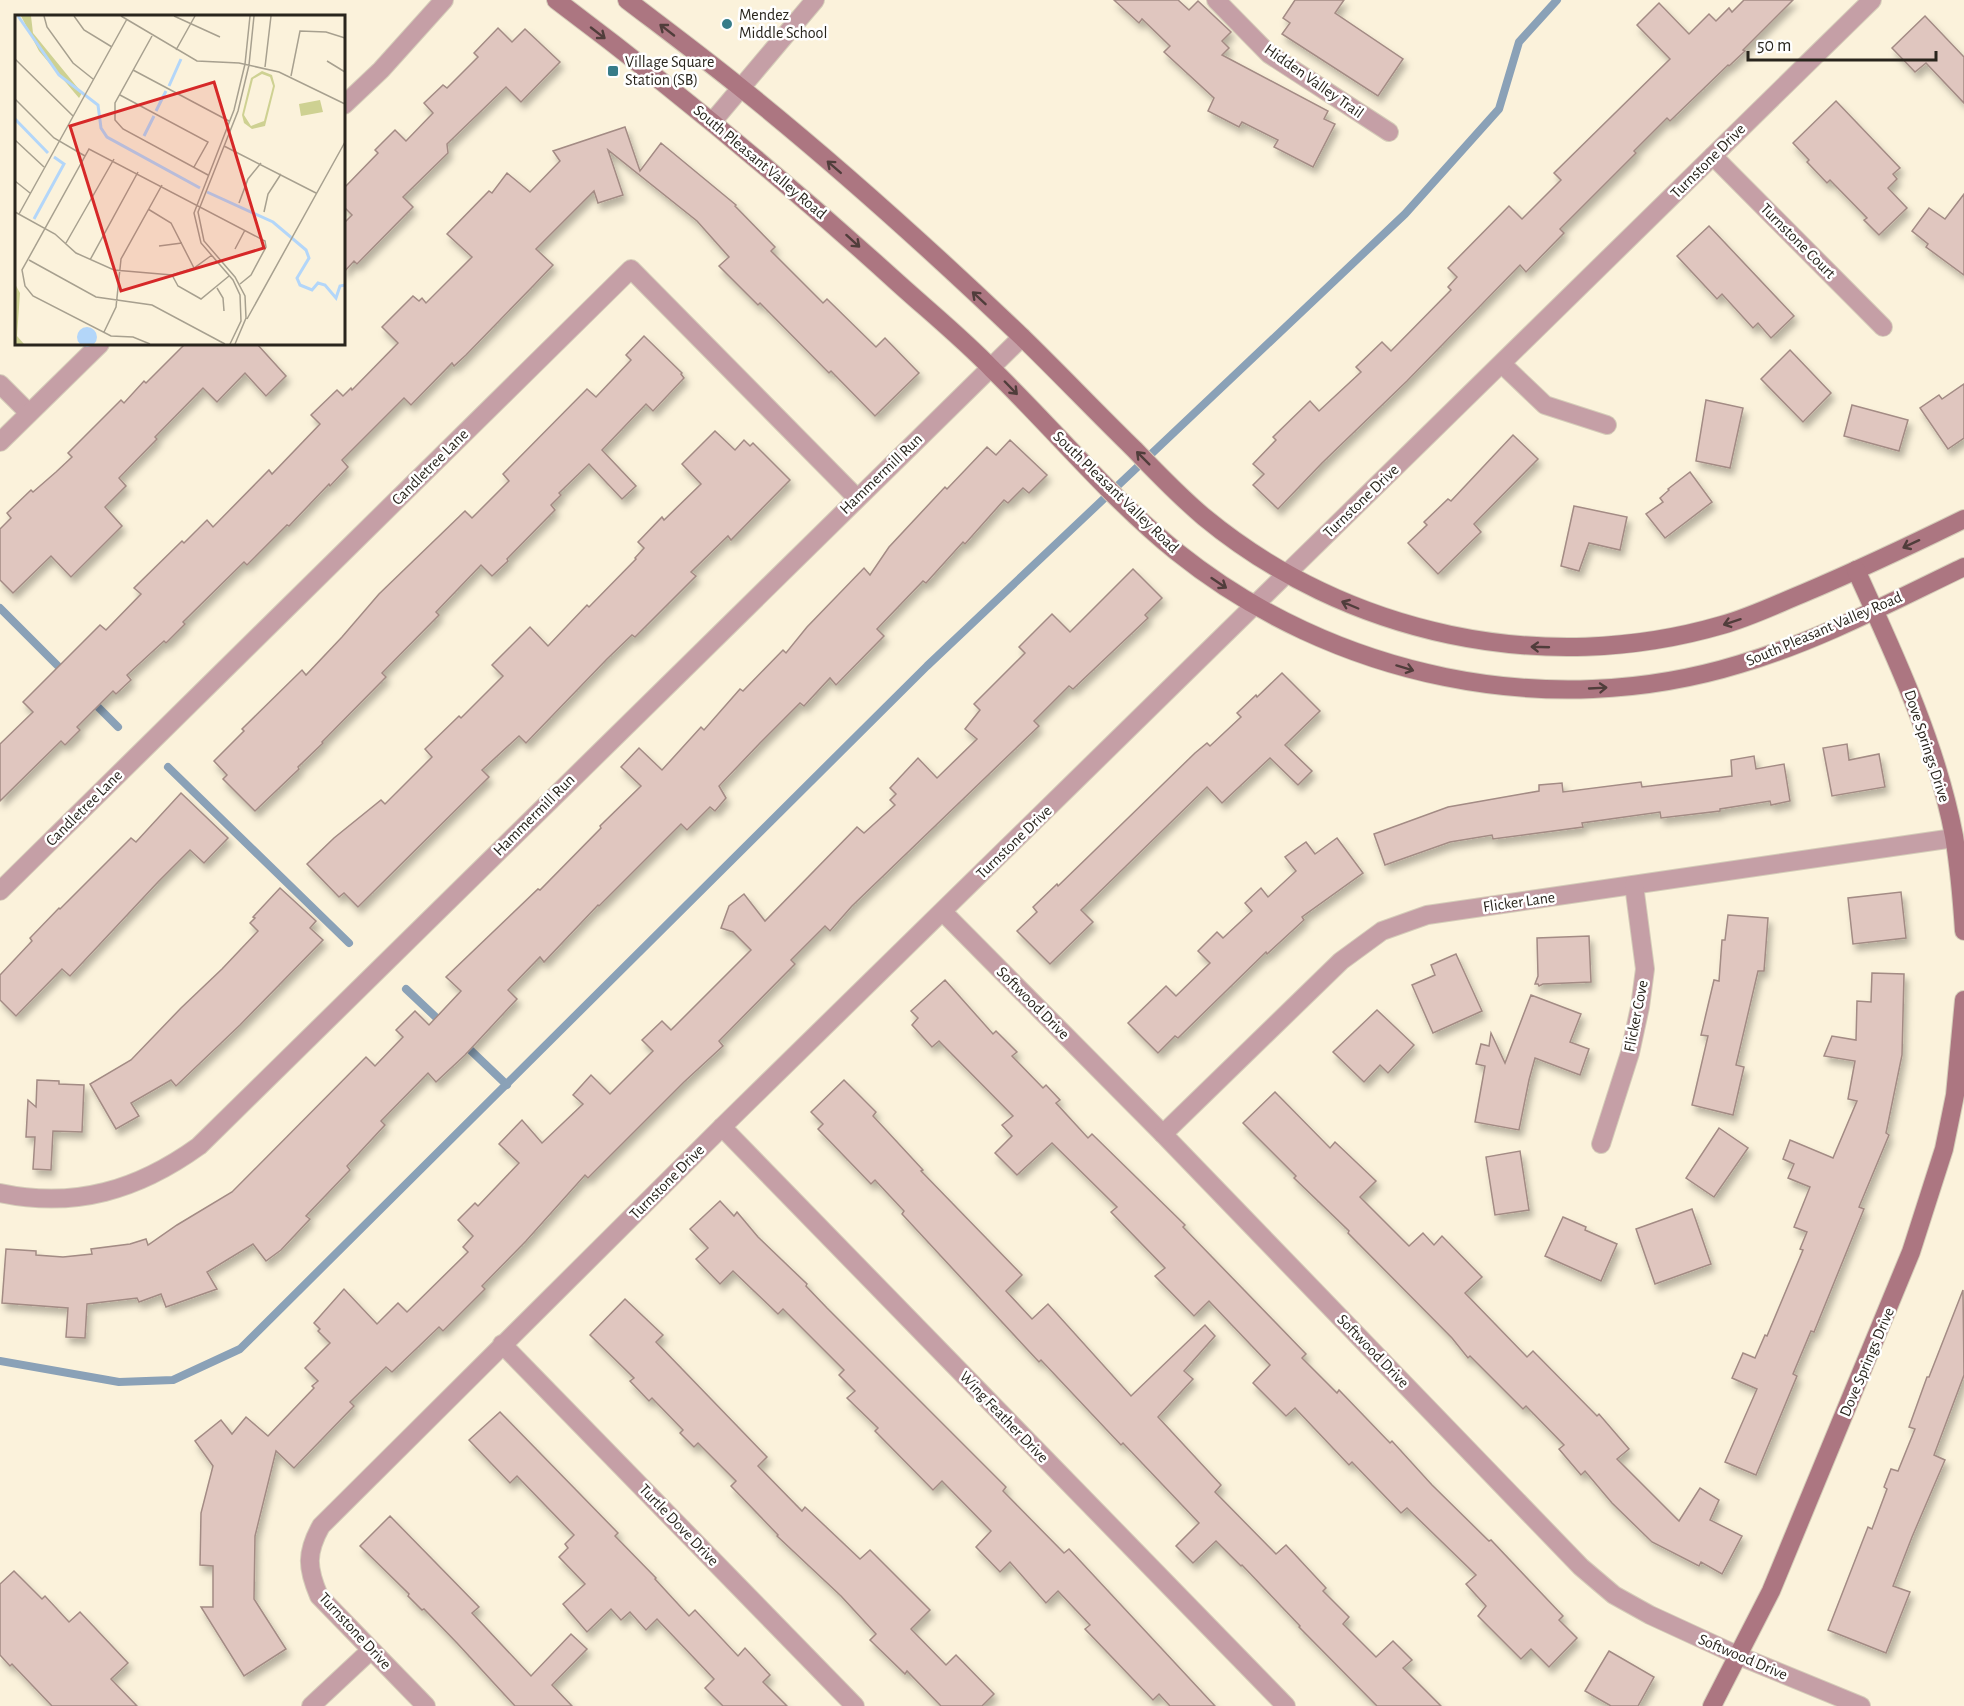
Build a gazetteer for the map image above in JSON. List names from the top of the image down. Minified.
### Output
{"streets":{"main road":["South Pleasant Valley Road","Dove Springs Drive"],"street":["Hidden Valley Trail","Turnstone Drive","Turnstone Court","Candletree Lane","Hammermill Run","Flicker Lane","Softwood Drive","Flicker Cove","Wing Feather Drive","Turtle Dove Drive"]},"crossings":[["Turnstone Drive","South Pleasant Valley Road"],["Turnstone Drive","Turnstone Court"],["Turnstone Drive","Softwood Drive"],["Turnstone Drive","Wing Feather Drive"],["Turnstone Drive","Turtle Dove Drive"],["South Pleasant Valley Road","Hammermill Run"],["South Pleasant Valley Road","Dove Springs Drive"],["Candletree Lane","Hammermill Run"],["Dove Springs Drive","Flicker Lane"],["Dove Springs Drive","Softwood Drive"],["Flicker Lane","Softwood Drive"],["Flicker Lane","Flicker Cove"]],"places":{"other":["Mendez Middle School"],"transit":["Village Square Station (SB)"]},"scale_bar":"50 m"}
